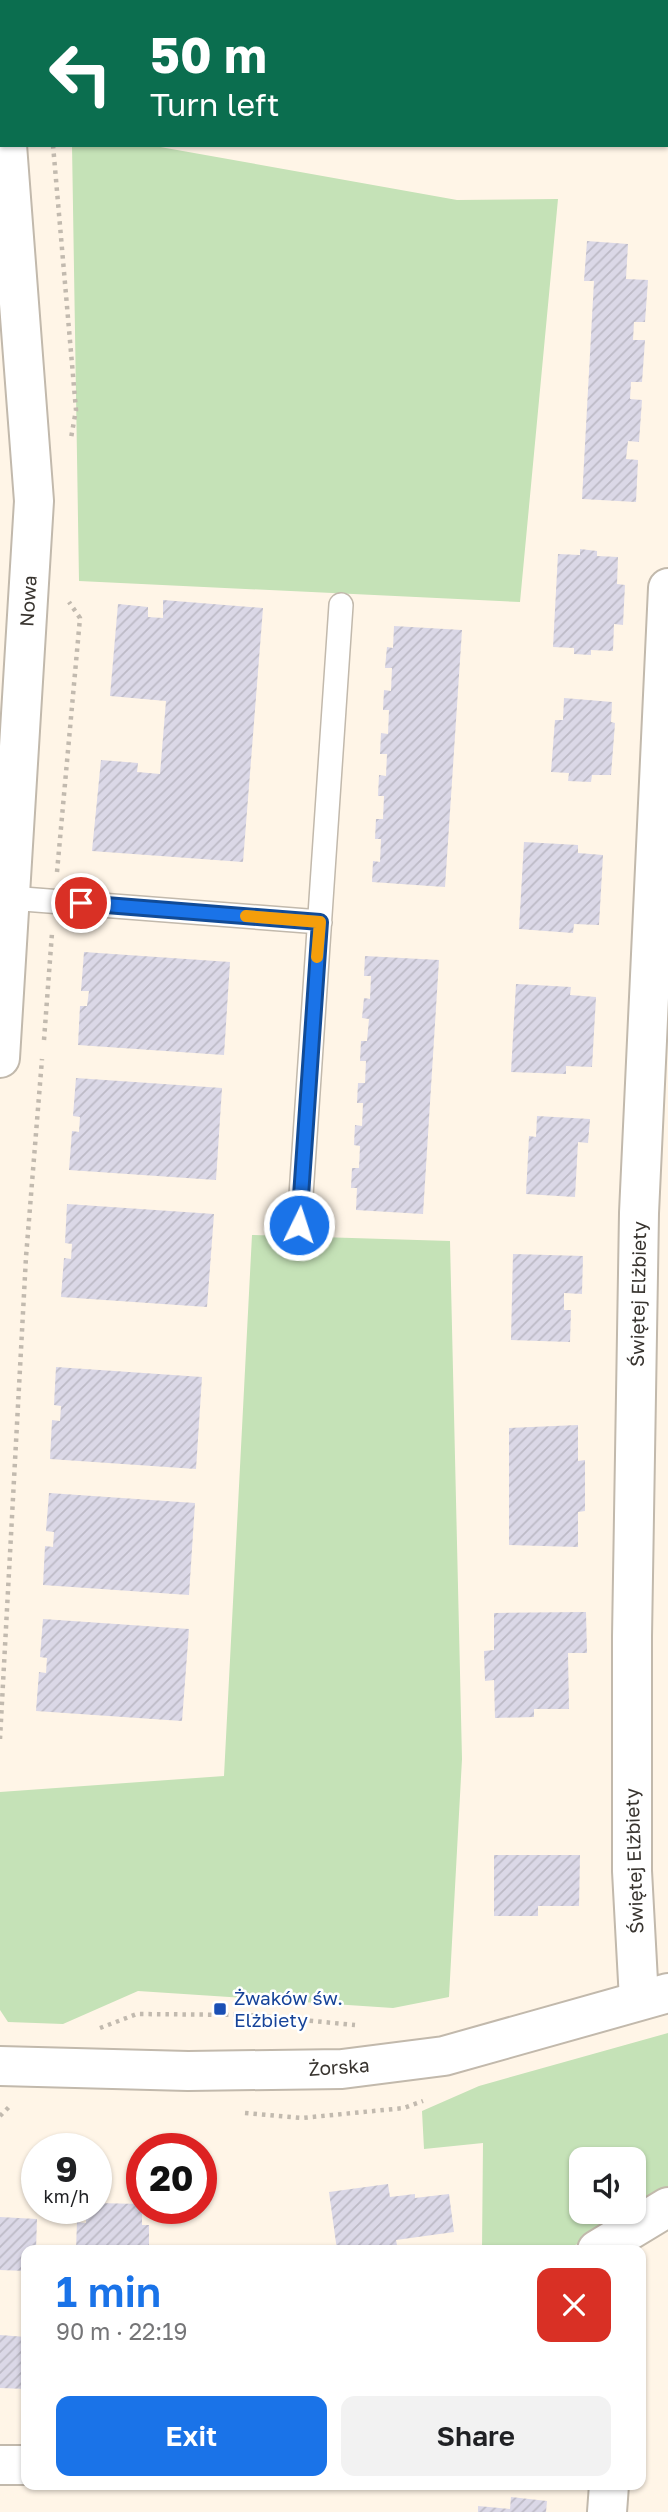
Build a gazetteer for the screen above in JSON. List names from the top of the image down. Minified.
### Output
{"streets":{"street":["Nowa","Świętej Elżbiety","Żorska"]},"crossings":[["Świętej Elżbiety","Żorska"]],"places":{"transit":["Żwaków św. Elżbiety"]},"page":{"turn":["50 m","Turn left"],"speed":"9 km/h","limit":"20","heading":["1 min","90 m · 22:19"],"buttons":["Exit","Share"]}}
